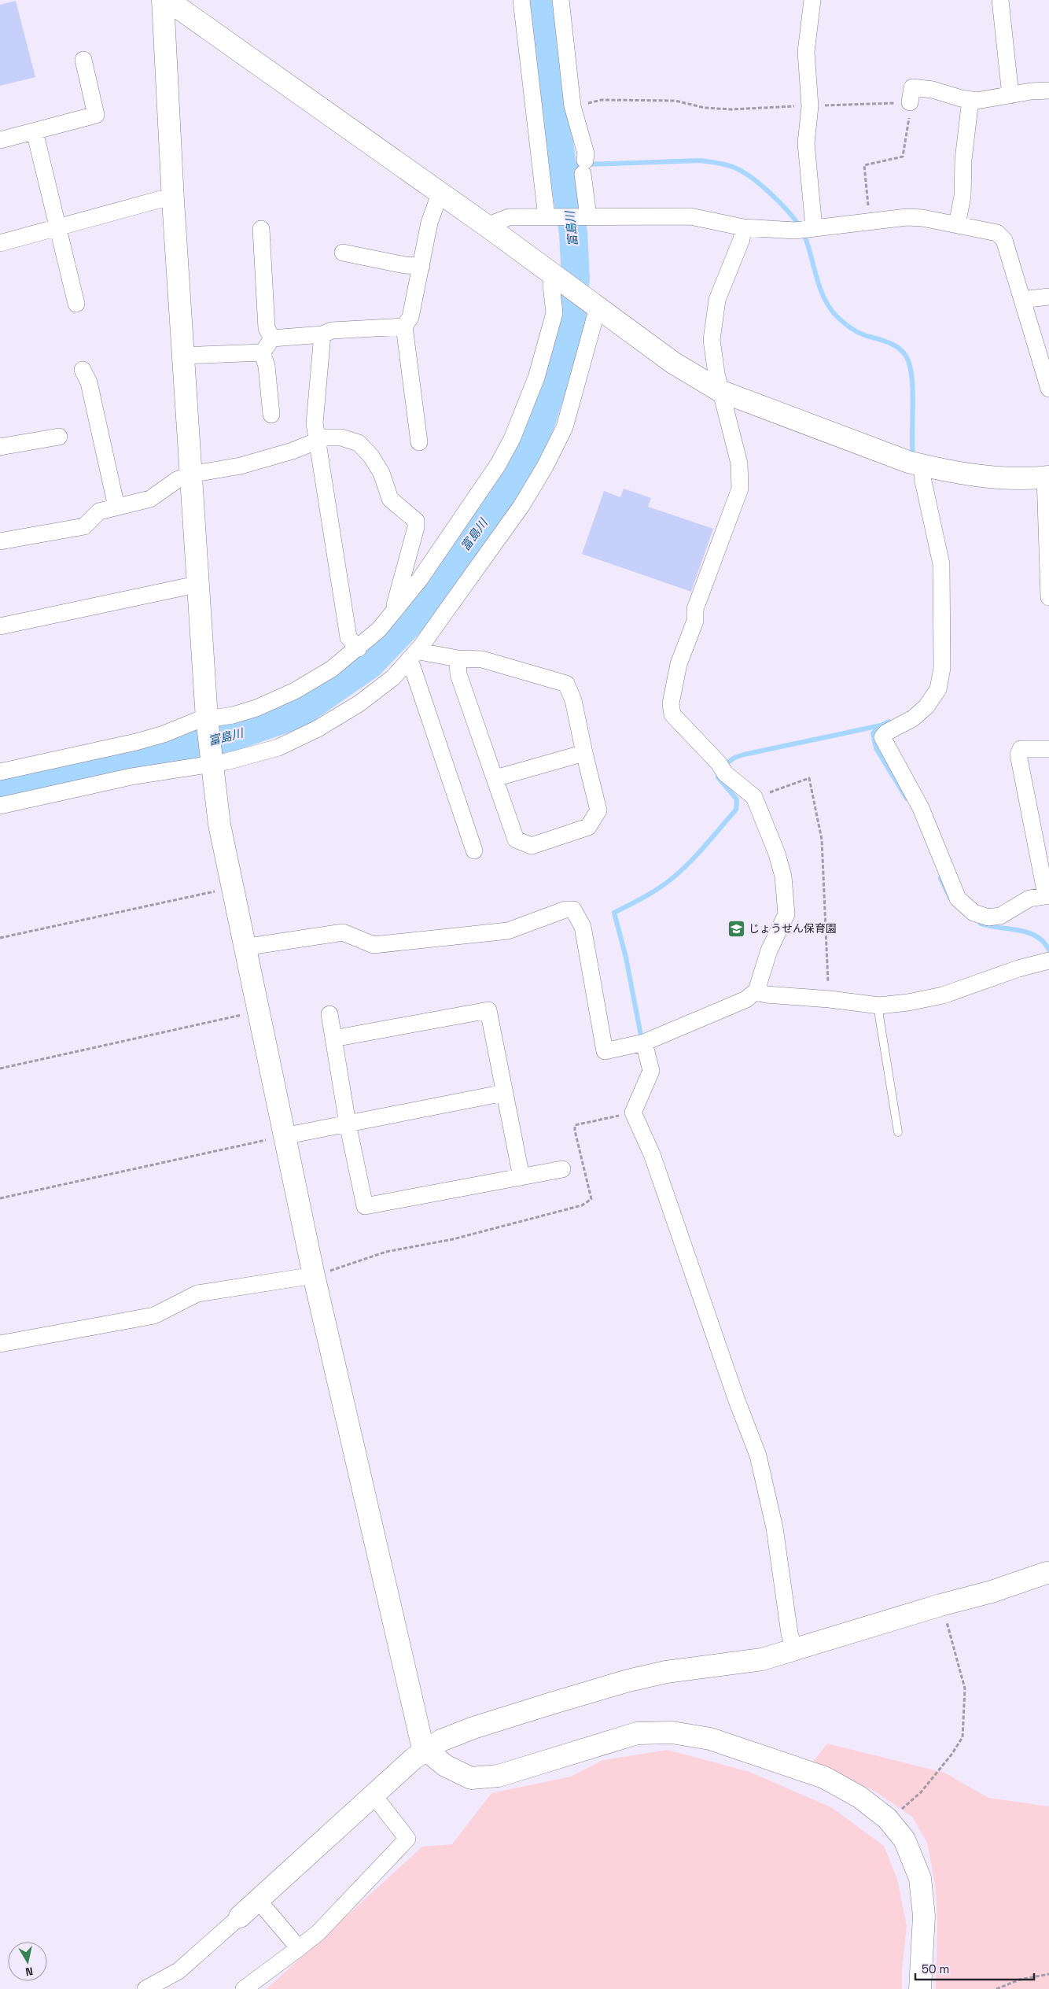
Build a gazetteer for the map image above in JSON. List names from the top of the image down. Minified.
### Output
{"water":["富島川"],"places":{"school or university":["じょうせん保育園"]},"scale_bar":"50 m","north":"bottom"}
